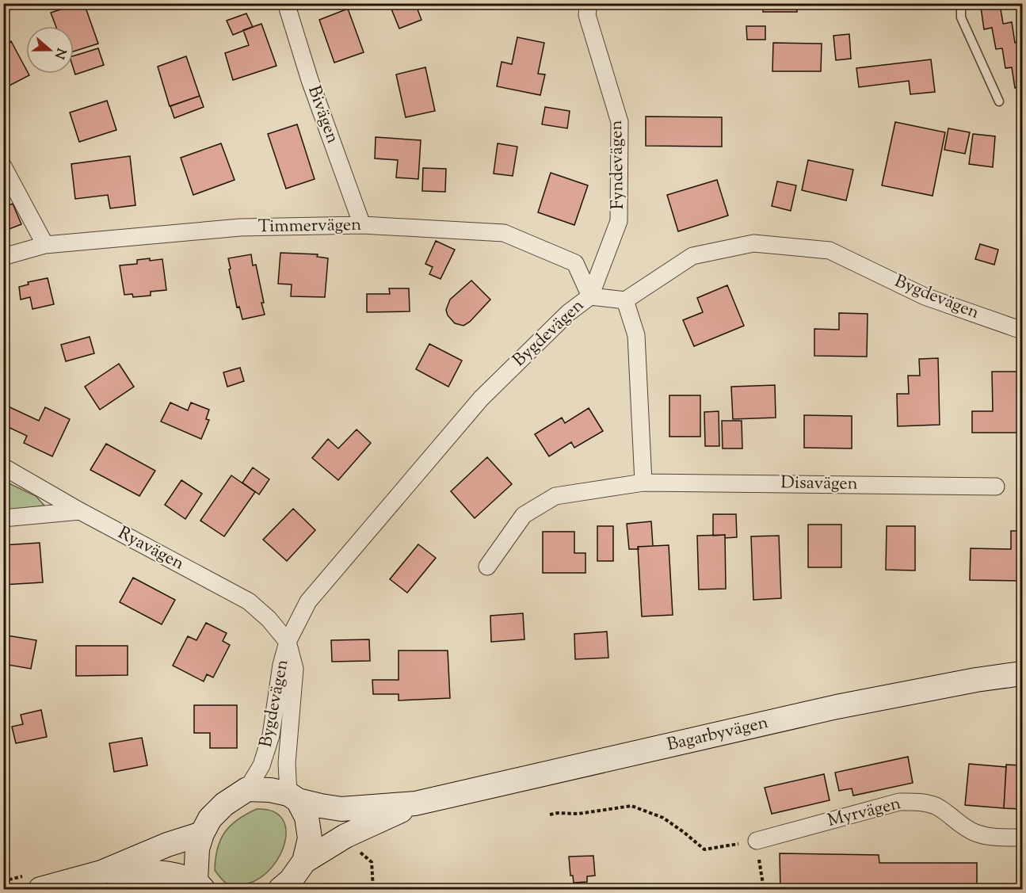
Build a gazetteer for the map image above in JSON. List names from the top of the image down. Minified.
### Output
{"streets":{"street":["Bivägen","Fyndevägen","Timmervägen","Bygdevägen","Disavägen","Ryavägen","Bagarbyvägen","Myrvägen"]},"crossings":[["Bivägen","Timmervägen"],["Fyndevägen","Timmervägen"],["Fyndevägen","Bygdevägen"],["Timmervägen","Bygdevägen"],["Bygdevägen","Ryavägen"],["Bygdevägen","Bagarbyvägen"]],"north":"right"}
